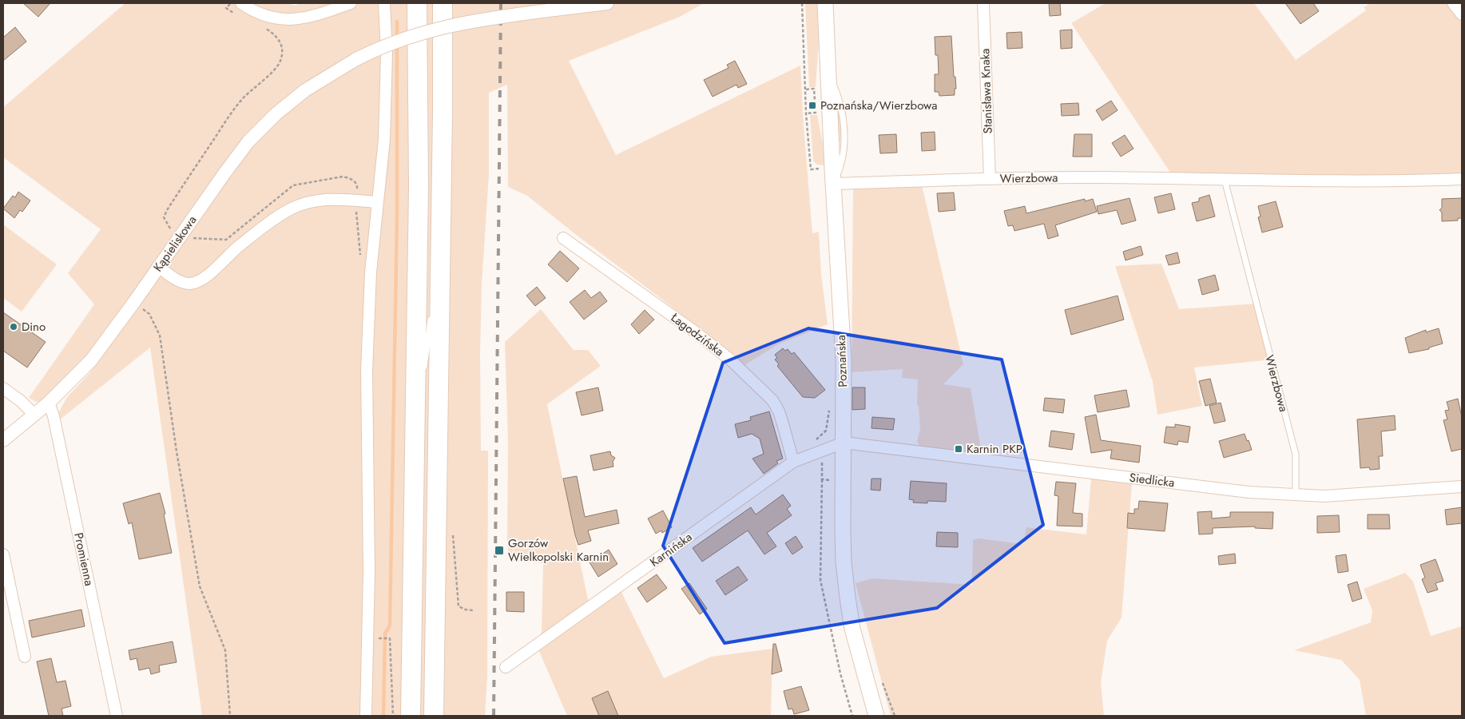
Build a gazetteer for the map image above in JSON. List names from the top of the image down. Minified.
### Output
{"streets":{"main road":["Poznańska"],"street":["Stanisława Knaka","Wierzbowa","Kąpieliskowa","Łagodzińska","Siedlicka","Karnińska","Promienna"]},"crossings":[["Stanisława Knaka","Wierzbowa"],["Wierzbowa","Poznańska"],["Wierzbowa","Siedlicka"],["Kąpieliskowa","Promienna"],["Łagodzińska","Karnińska"],["Poznańska","Siedlicka"],["Poznańska","Karnińska"],["Siedlicka","Karnińska"]],"places":{"transit":["Poznańska/Wierzbowa","Karnin PKP","Gorzów Wielkopolski Karnin"],"other":["Dino"]}}
